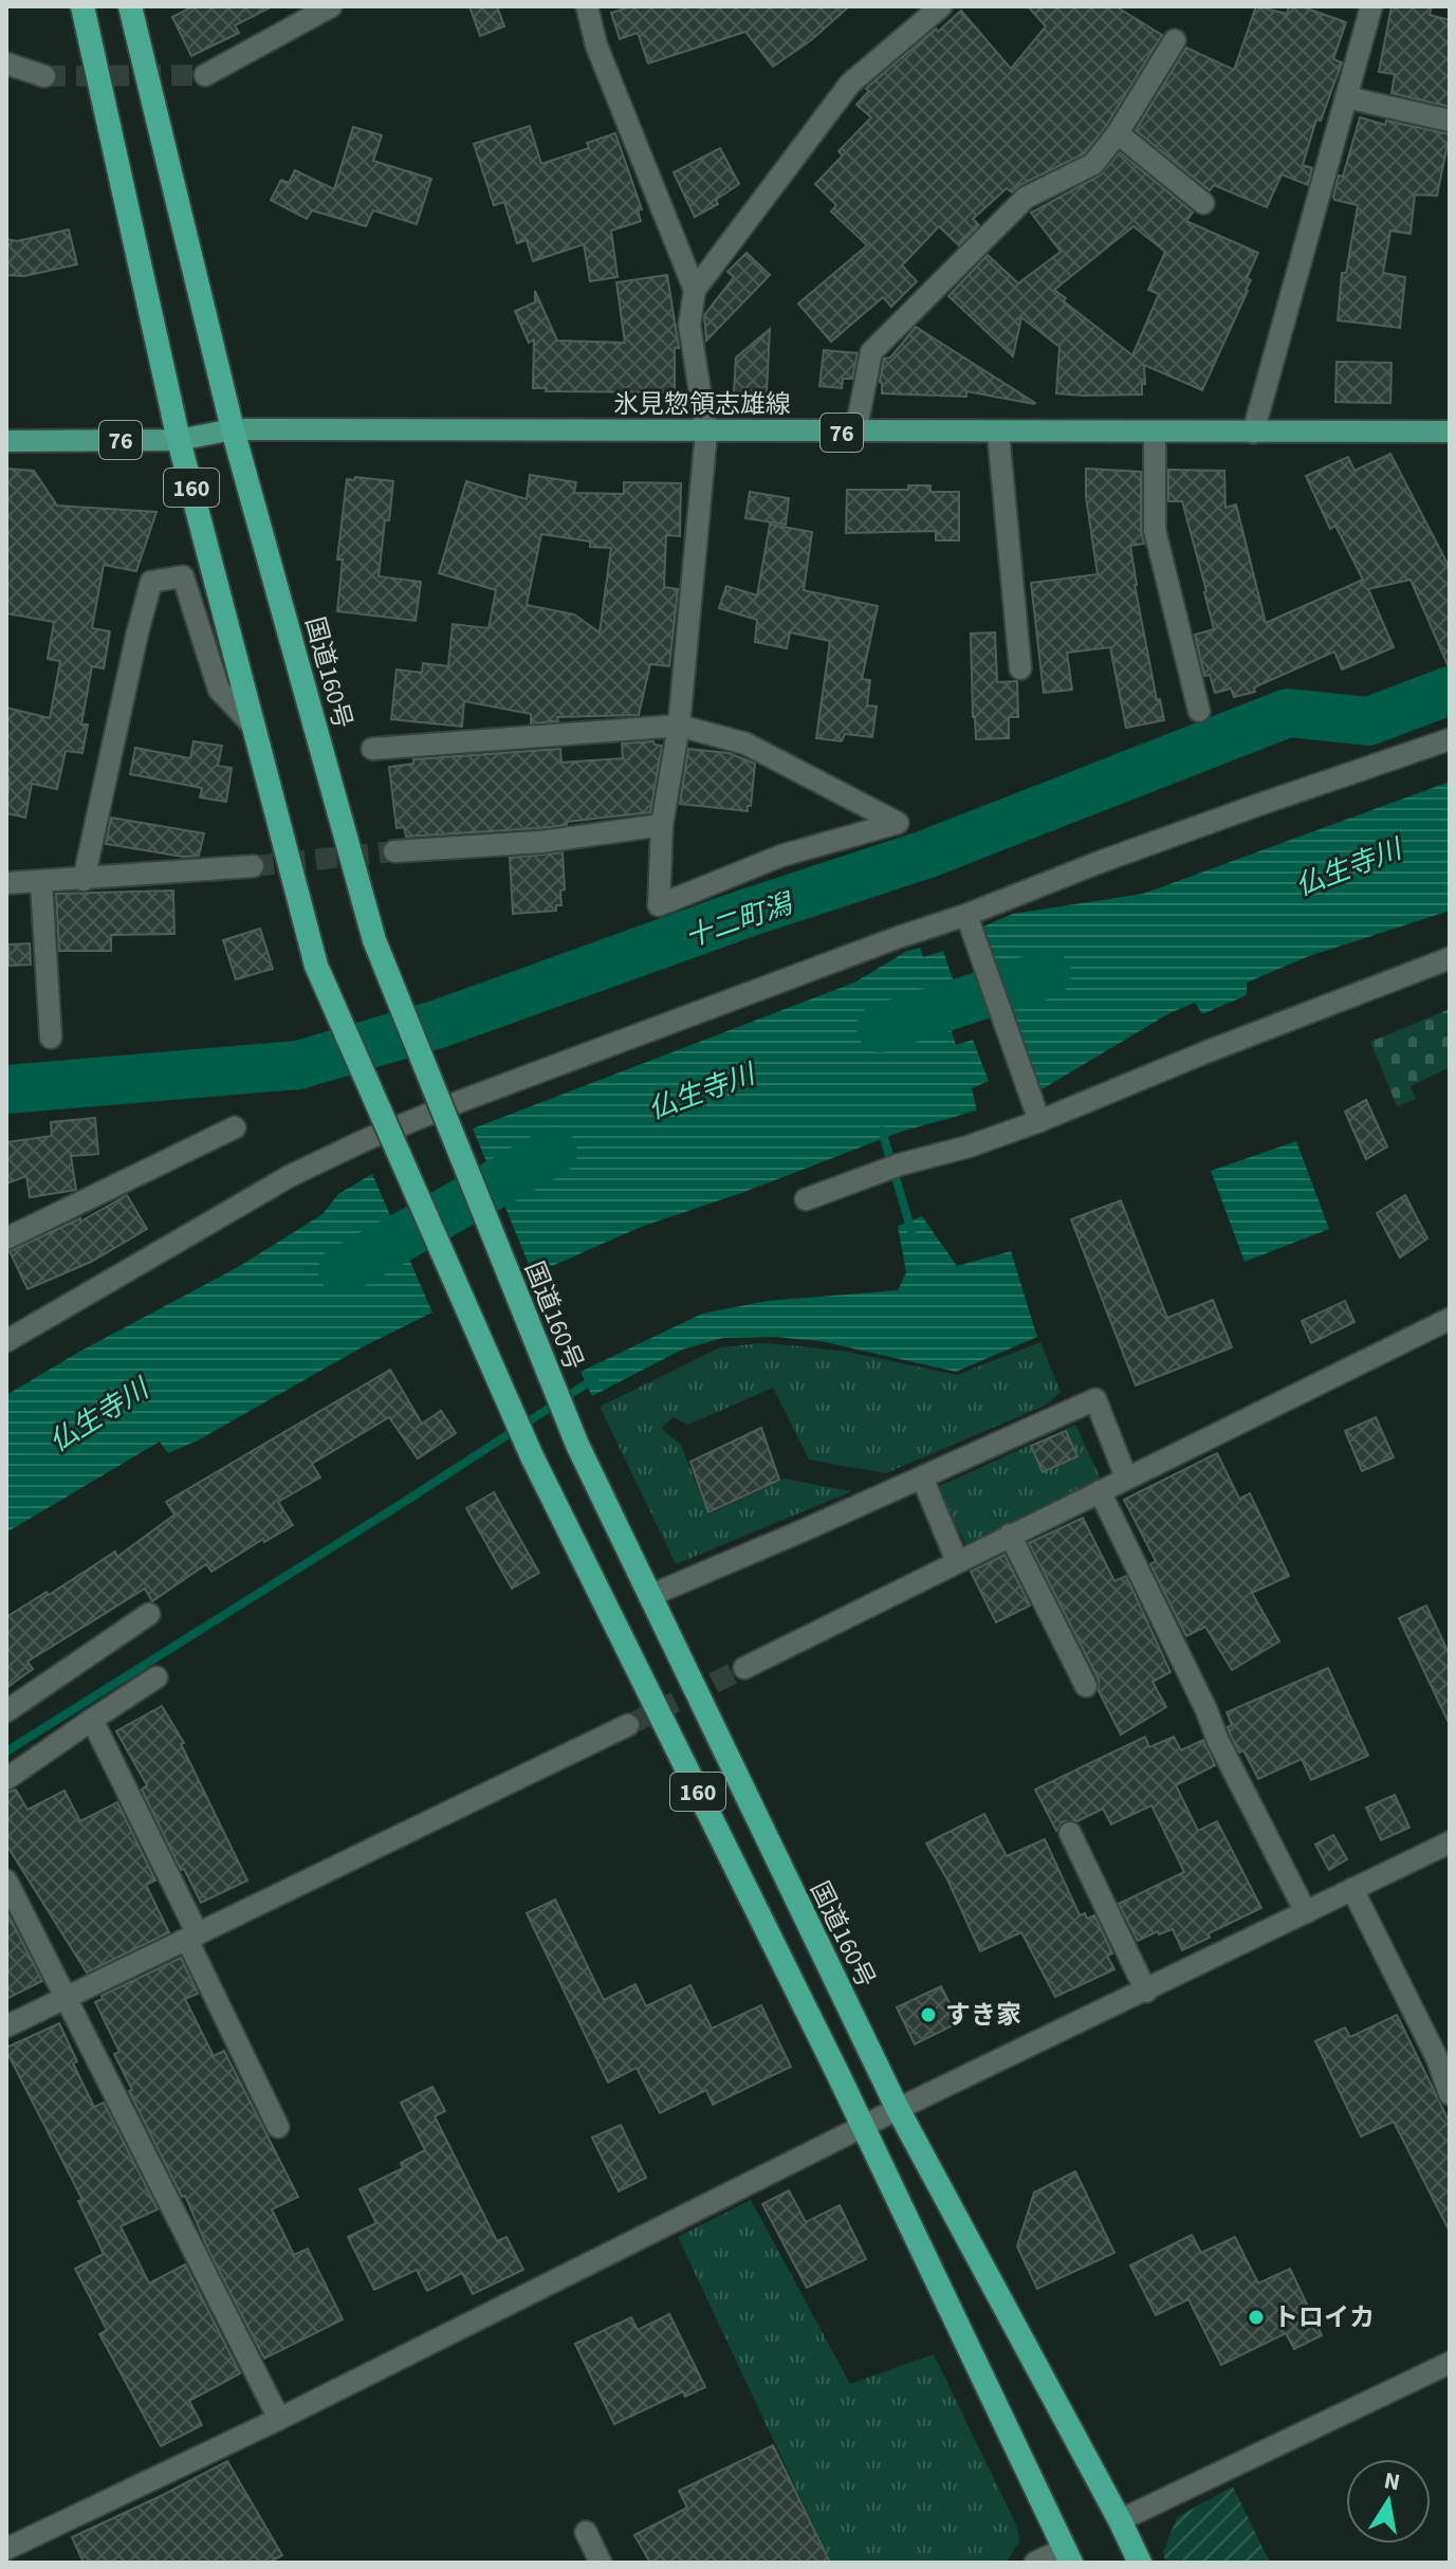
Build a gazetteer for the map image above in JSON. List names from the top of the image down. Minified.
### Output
{"streets":{"highway":["160","国道160号"],"main road":["氷見惣領志雄線","76"]},"crossings":[["氷見惣領志雄線","160"],["氷見惣領志雄線","国道160号"]],"water":["仏生寺川","十二町潟"],"places":["すき家","トロイカ"],"north":"top"}
